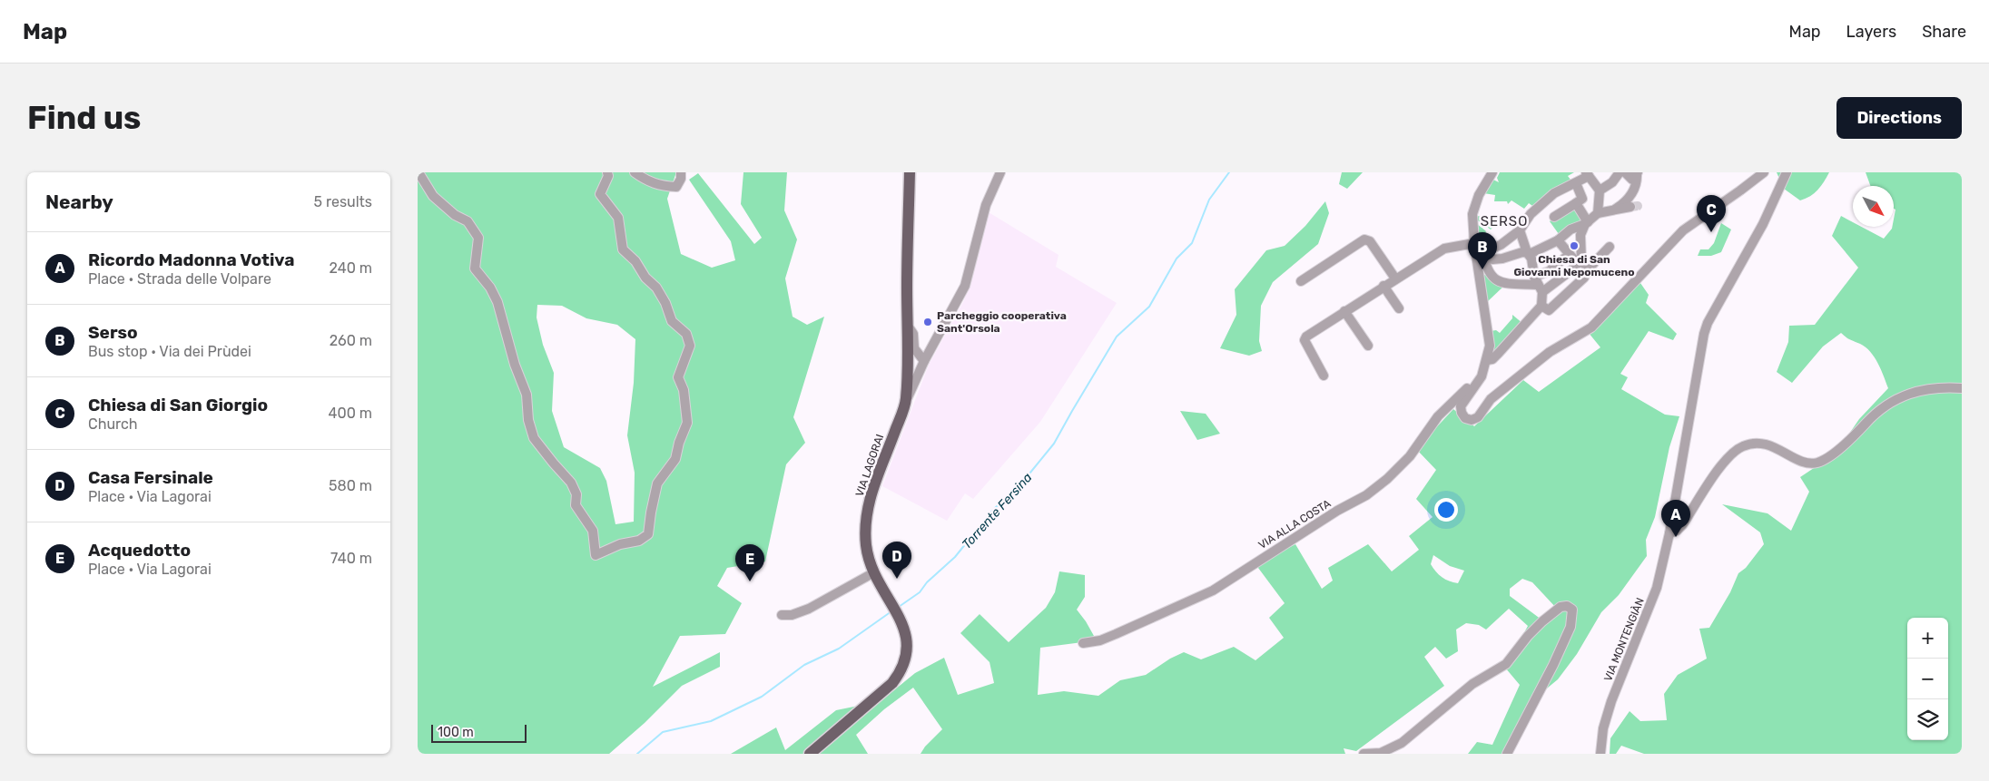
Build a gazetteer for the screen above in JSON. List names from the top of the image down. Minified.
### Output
{"streets":{"main road":["VIA LAGORAI"],"street":["VIA ALLA COSTA","VIA MONTENGIÀN"]},"districts":["SERSO"],"water":["Torrente Fersina"],"places":["Chiesa di San Giovanni Nepomuceno","Parcheggio cooperativa Sant'Orsola"],"scale_bar":"100 m","north":"bottom right","page":{"header":"Map","nav":["Map","Layers","Share"],"buttons":"Directions","title":"Find us","heading":["Nearby","5 results"],"pins":["C","B","A","D","E"],"list":[{"mark":"A","name":"Ricordo Madonna Votiva","note":"Place · Strada delle Volpare","value":"240 m"},{"mark":"B","name":"Serso","note":"Bus stop · Via dei Prùdei","value":"260 m"},{"mark":"C","name":"Chiesa di San Giorgio","note":"Church","value":"400 m"},{"mark":"D","name":"Casa Fersinale","note":"Place · Via Lagorai","value":"580 m"},{"mark":"E","name":"Acquedotto","note":"Place · Via Lagorai","value":"740 m"}],"map_buttons":["+","−"],"scale":"100 m"}}
